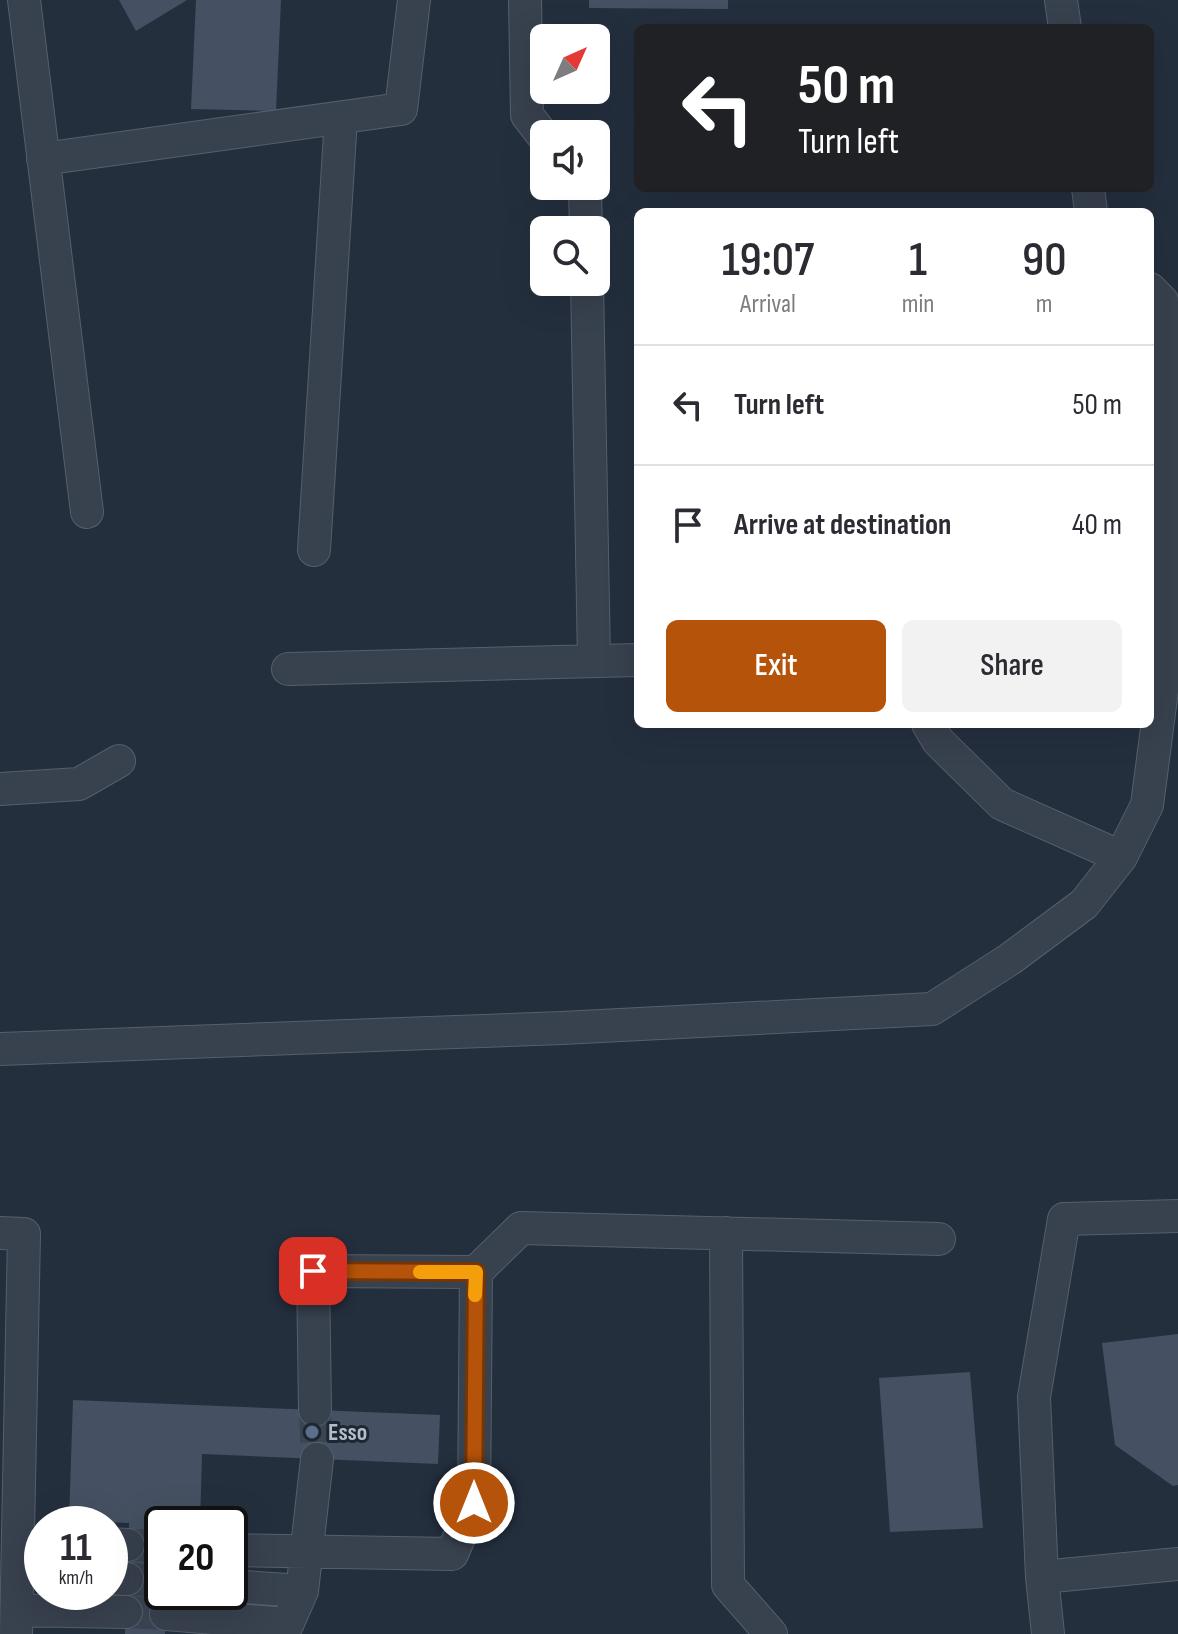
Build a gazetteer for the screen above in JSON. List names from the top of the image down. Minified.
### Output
{"places":["Esso"],"north":"top right","page":{"turn":["50 m","Turn left"],"eta":["19:07","Arrival","1","min","90","m"],"list":[{"name":"Turn left","value":"50 m"},{"name":"Arrive at destination","value":"40 m"}],"buttons":["Exit","Share"],"speed":"11 km/h","limit":"20"}}
